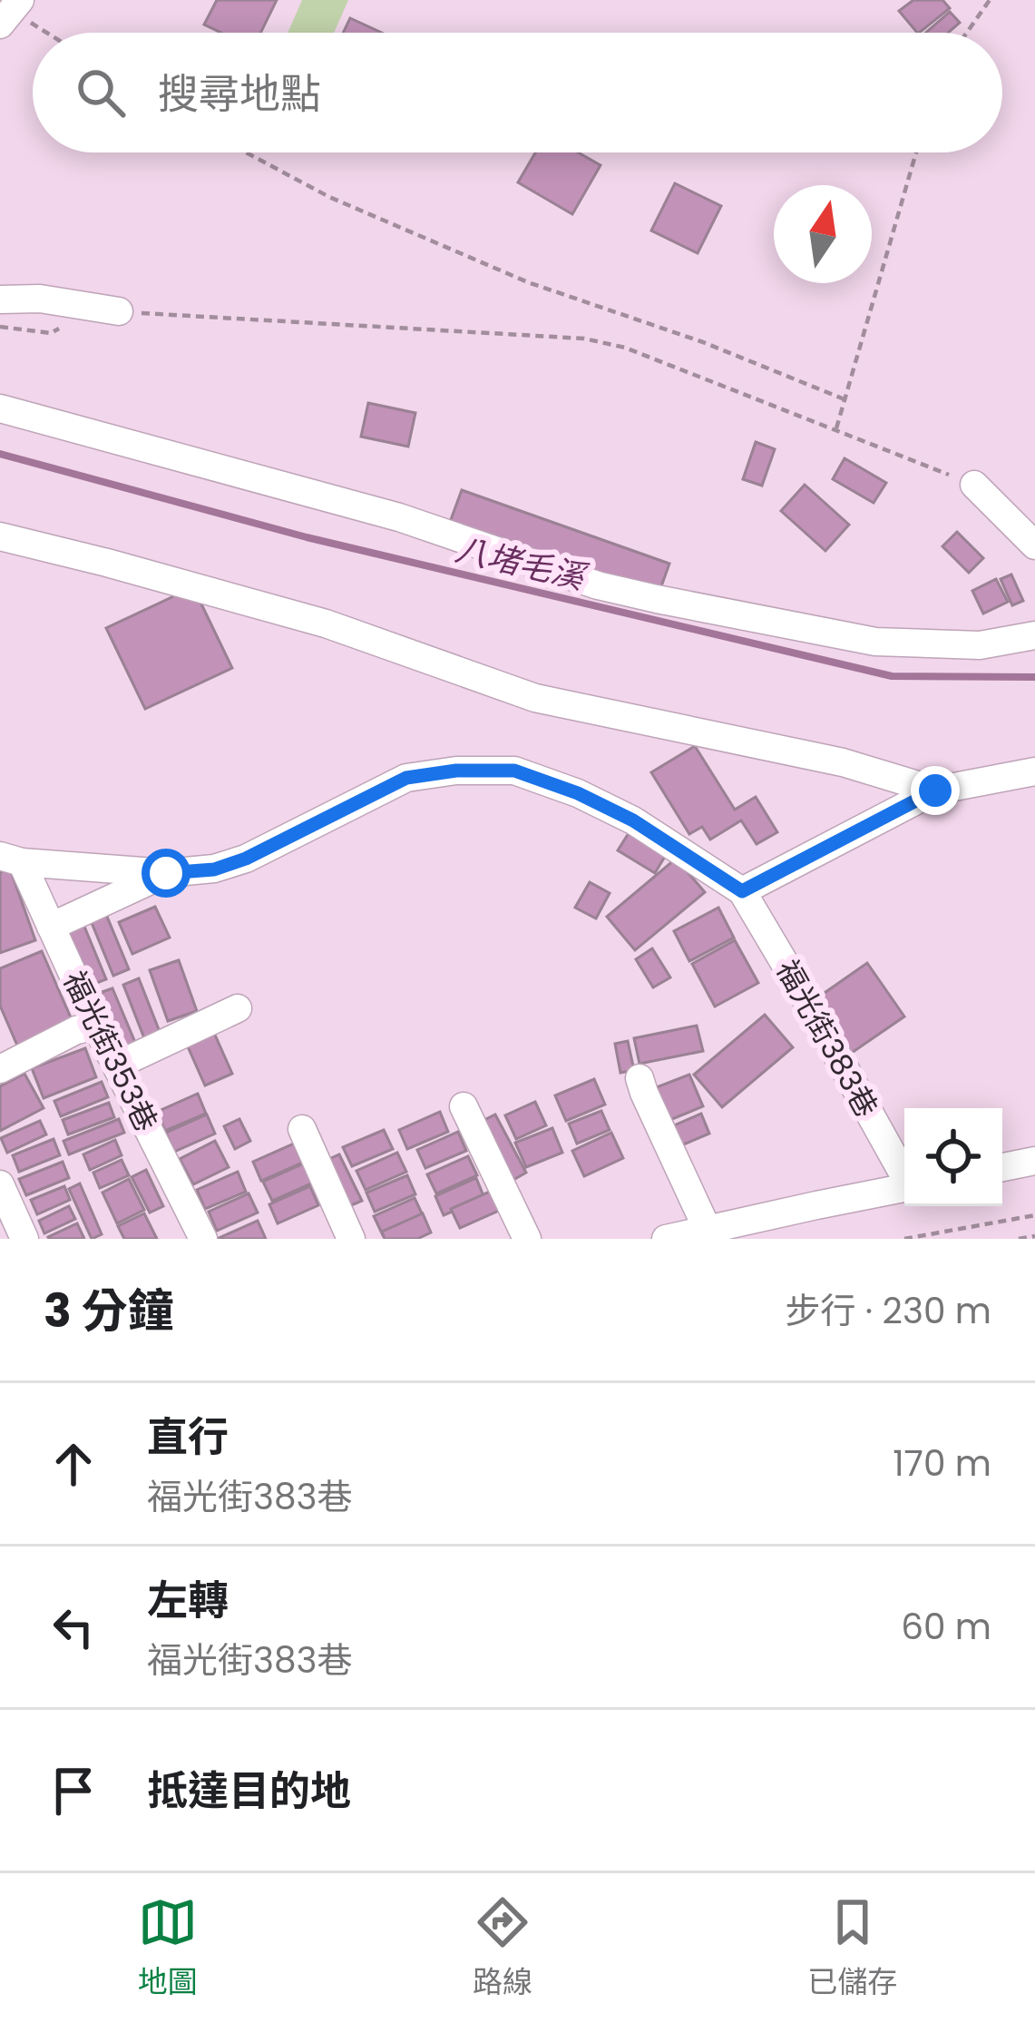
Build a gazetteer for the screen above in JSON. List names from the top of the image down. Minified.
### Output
{"streets":{"street":["福光街383巷","福光街353巷"]},"crossings":[["福光街383巷","福光街353巷"]],"water":["八堵毛溪"],"north":"top","page":{"search":"搜尋地點","heading":["3 分鐘","步行 · 230 m"],"list":[["直行","福光街383巷","170 m"],["左轉","福光街383巷","60 m"],"抵達目的地"],"nav":["地圖","路線","已儲存"]}}
